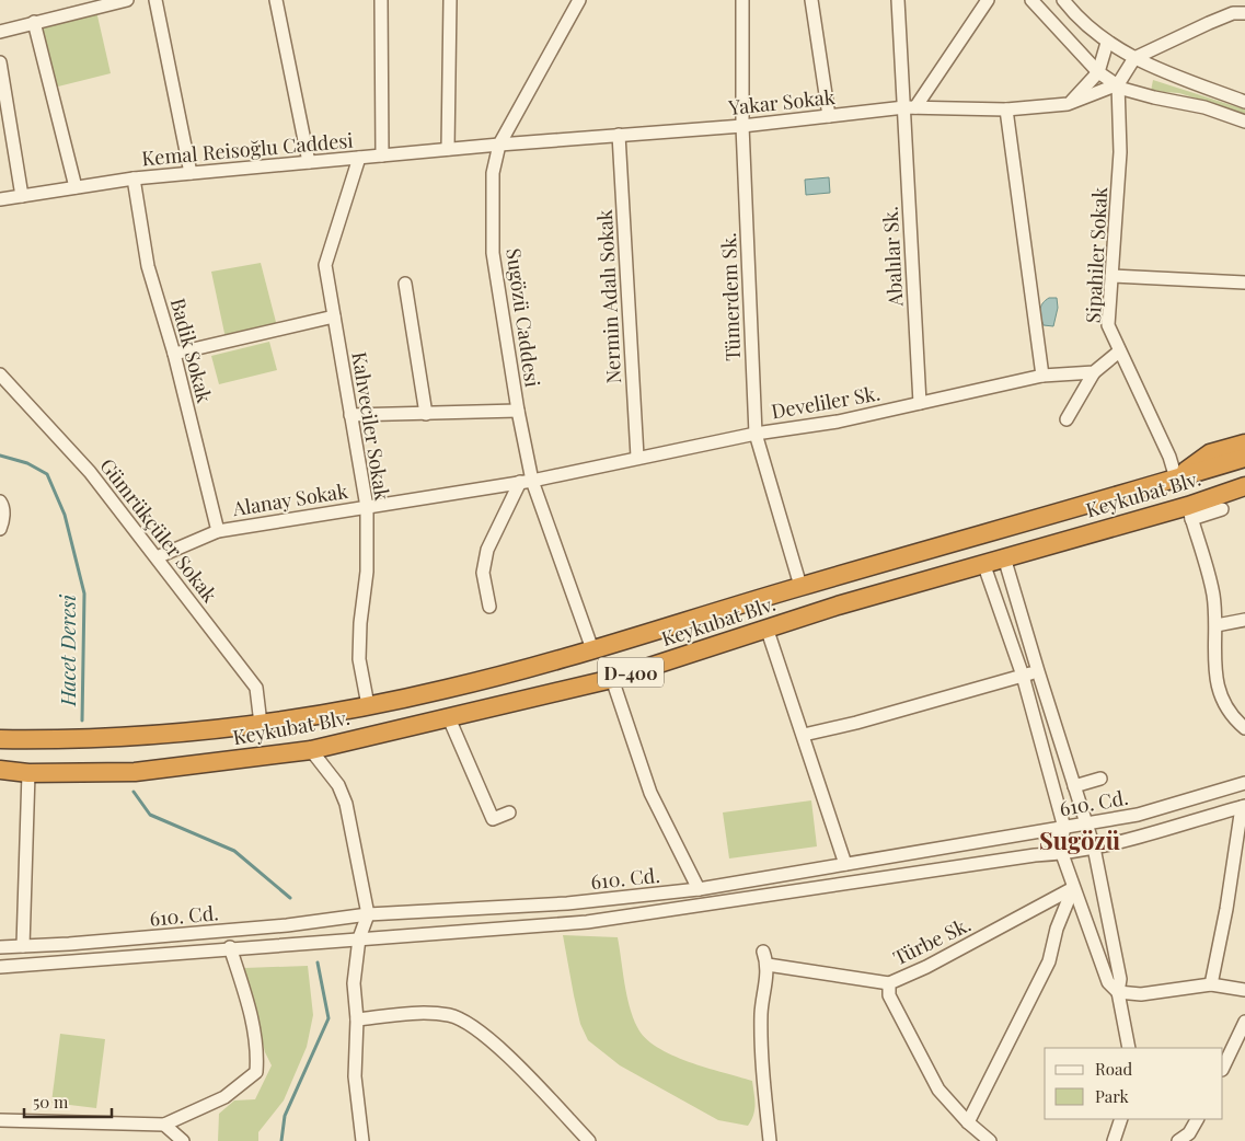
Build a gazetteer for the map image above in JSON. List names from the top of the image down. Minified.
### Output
{"streets":{"highway":["Keykubat Blv.","D-400"],"street":["Yakar Sokak","Kemal Reisoğlu Caddesi","Sipahiler Sokak","Abalılar Sk.","Nermin Adalı Sokak","Tümerdem Sk.","Sugözü Caddesi","Badik Sokak","Develiler Sk.","Kahveciler Sokak","Alanay Sokak","Gümrükçüler Sokak","610. Cd.","Türbe Sk."]},"crossings":[["Yakar Sokak","Kemal Reisoğlu Caddesi"],["Yakar Sokak","Sipahiler Sokak"],["Yakar Sokak","Abalılar Sk."],["Yakar Sokak","Nermin Adalı Sokak"],["Yakar Sokak","Tümerdem Sk."],["Yakar Sokak","Sugözü Caddesi"],["Kemal Reisoğlu Caddesi","Sugözü Caddesi"],["Kemal Reisoğlu Caddesi","Badik Sokak"],["Kemal Reisoğlu Caddesi","Kahveciler Sokak"],["Sipahiler Sokak","Keykubat Blv."],["Abalılar Sk.","Develiler Sk."],["Nermin Adalı Sokak","Develiler Sk."],["Tümerdem Sk.","Develiler Sk."],["Tümerdem Sk.","Keykubat Blv."],["Sugözü Caddesi","Develiler Sk."],["Sugözü Caddesi","Keykubat Blv."],["Sugözü Caddesi","Alanay Sokak"],["Badik Sokak","Alanay Sokak"],["Develiler Sk.","Alanay Sokak"],["Kahveciler Sokak","Keykubat Blv."],["Kahveciler Sokak","Alanay Sokak"],["Keykubat Blv.","Gümrükçüler Sokak"],["Alanay Sokak","Gümrükçüler Sokak"]],"districts":["Sugözü"],"water":["Hacet Deresi"],"legend":["Road","Park"],"scale_bar":"50 m"}
